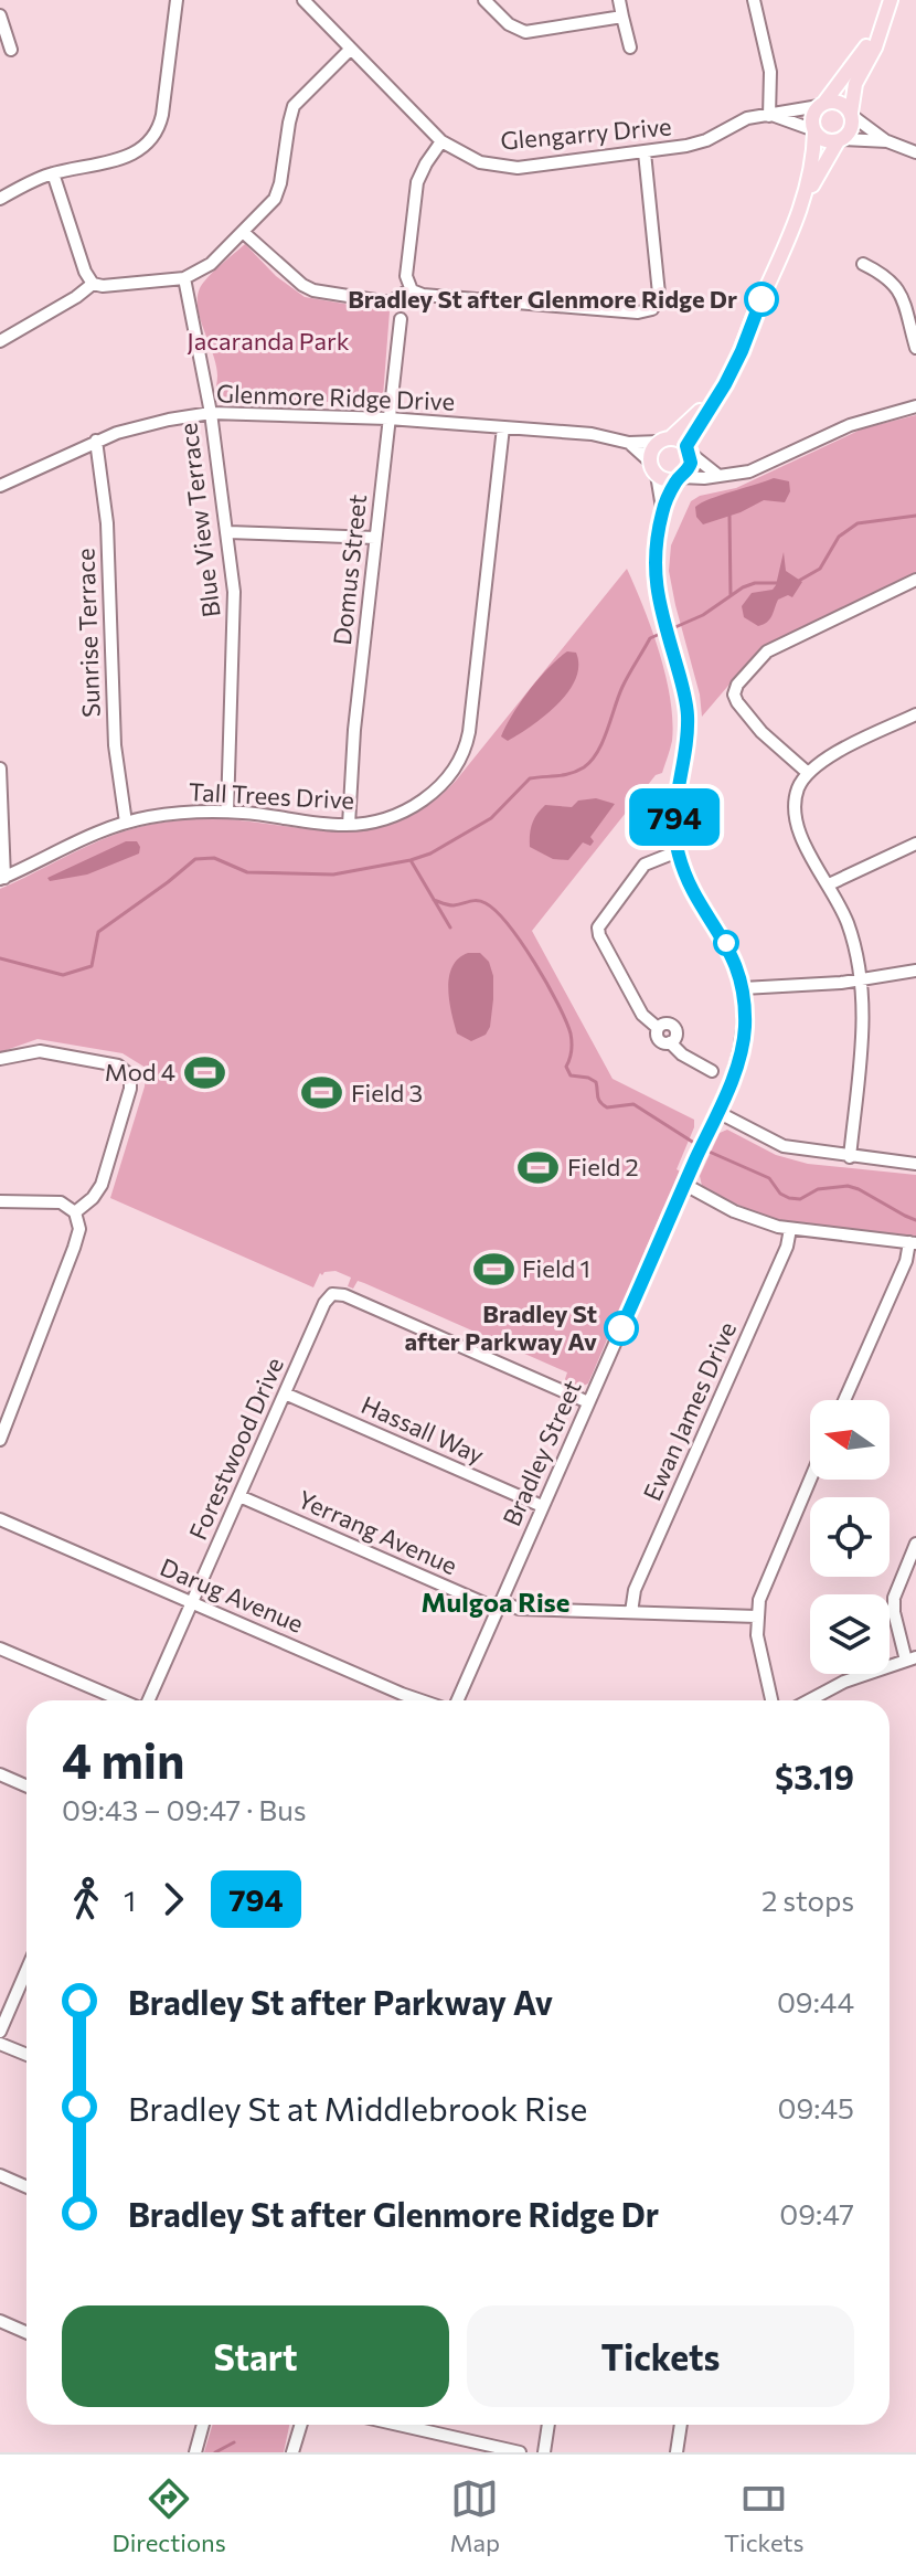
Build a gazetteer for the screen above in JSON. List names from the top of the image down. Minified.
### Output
{"streets":{"street":["Glengarry Drive","Glenmore Ridge Drive","Blue View Terrace","Domus Street","Sunrise Terrace","Tall Trees Drive","Ewan James Drive","Hassall Way","Forestwood Drive","Bradley Street","Yerrang Avenue","Darug Avenue"]},"crossings":[["Glenmore Ridge Drive","Blue View Terrace"],["Glenmore Ridge Drive","Domus Street"],["Glenmore Ridge Drive","Sunrise Terrace"],["Glenmore Ridge Drive","Tall Trees Drive"],["Glenmore Ridge Drive","Bradley Street"],["Blue View Terrace","Tall Trees Drive"],["Domus Street","Tall Trees Drive"],["Sunrise Terrace","Tall Trees Drive"],["Ewan James Drive","Yerrang Avenue"],["Hassall Way","Forestwood Drive"],["Hassall Way","Bradley Street"],["Forestwood Drive","Bradley Street"],["Forestwood Drive","Yerrang Avenue"],["Forestwood Drive","Darug Avenue"],["Bradley Street","Yerrang Avenue"]],"districts":["Mulgoa Rise"],"parks":["Jacaranda Park"],"places":{"other":["Bradley St after Glenmore Ridge Dr","Bradley St after Parkway Av"],"sports":["Mod 4","Field 3","Field 2","Field 1"]},"lines":["bus line 794"],"north":"left","page":{"on_map":"794","heading":["4 min","09:43 – 09:47 · Bus","$3.19"],"legs":["1","794","2 stops"],"list":[{"name":"Bradley St after Parkway Av","value":"09:44"},{"name":"Bradley St at Middlebrook Rise","value":"09:45"},{"name":"Bradley St after Glenmore Ridge Dr","value":"09:47"}],"buttons":["Start","Tickets"],"tabs":["Directions","Map","Tickets"]}}
